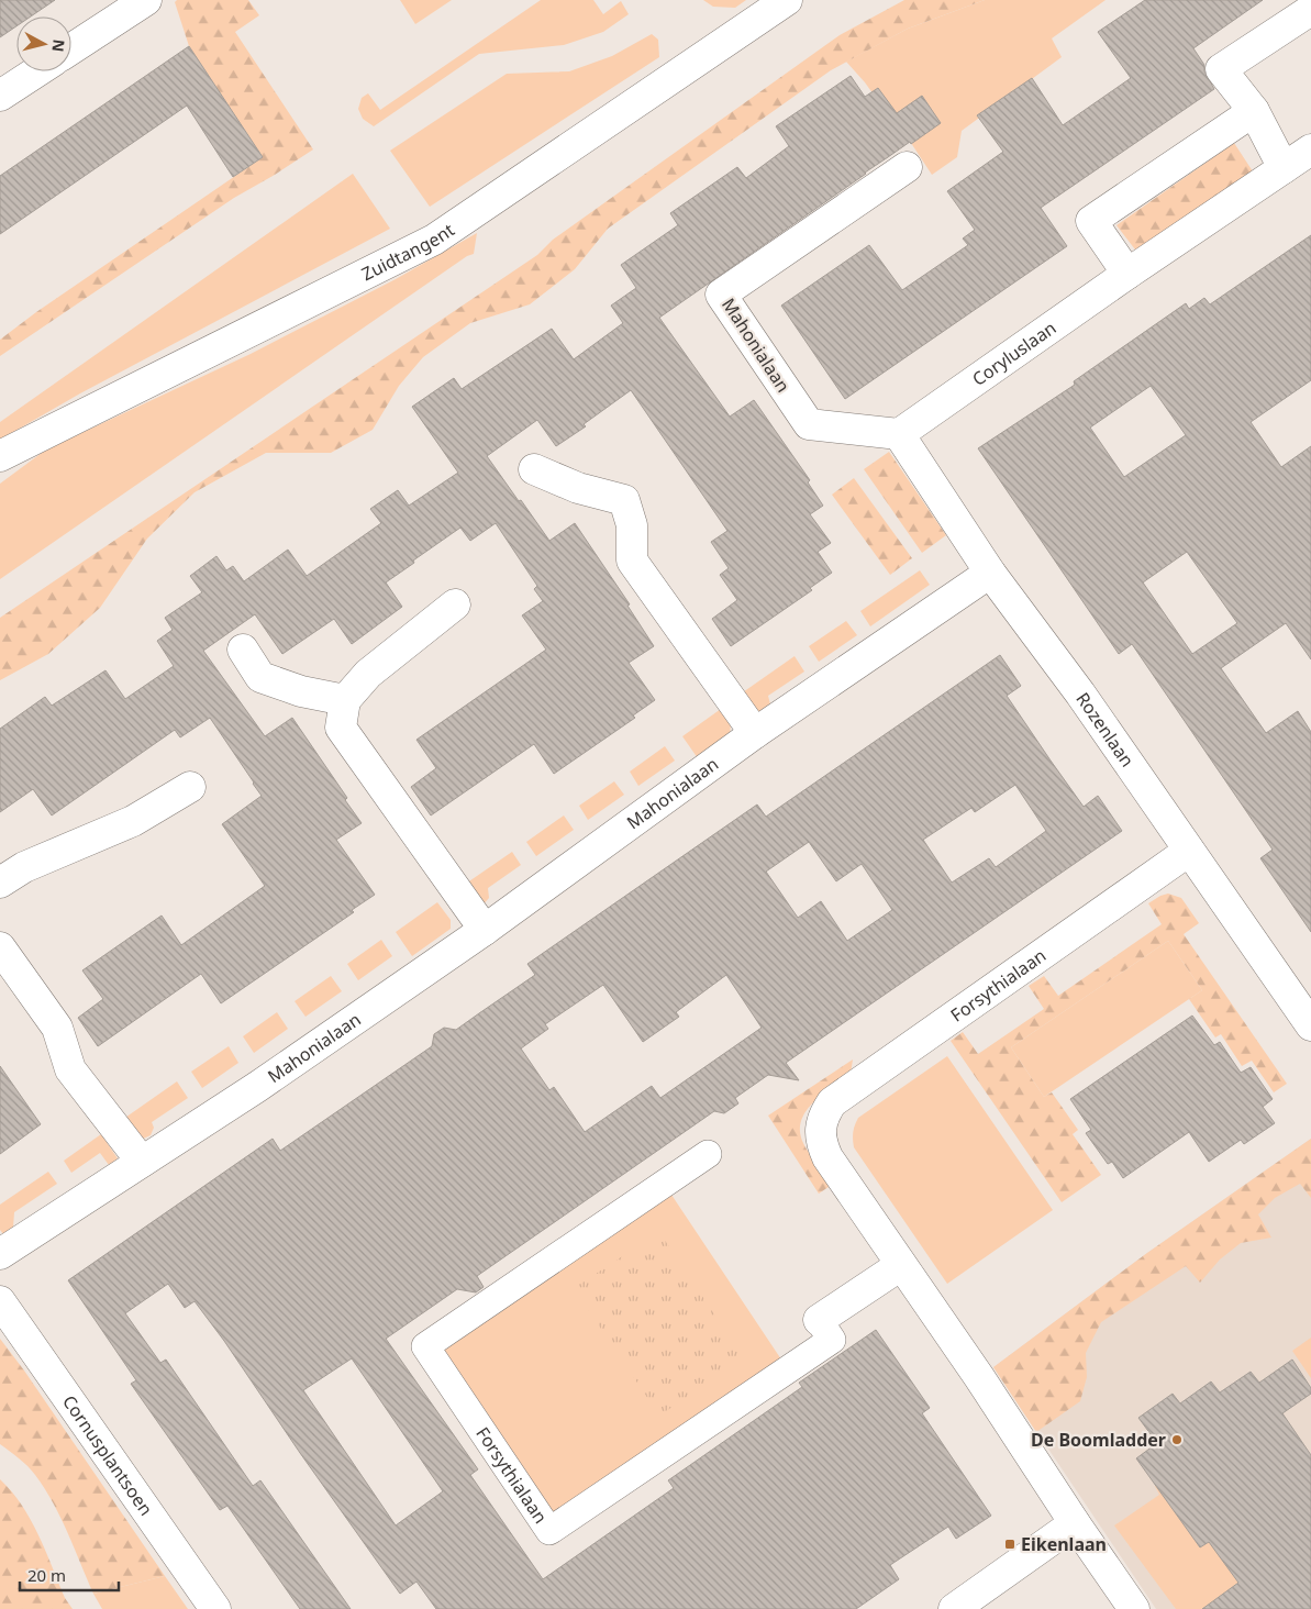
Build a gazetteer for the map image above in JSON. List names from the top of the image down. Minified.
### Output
{"streets":{"street":["Zuidtangent","Mahonialaan","Coryluslaan","Rozenlaan","Forsythialaan","Cornusplantsoen"]},"crossings":[["Mahonialaan","Coryluslaan"],["Mahonialaan","Rozenlaan"],["Coryluslaan","Rozenlaan"],["Rozenlaan","Forsythialaan"]],"places":{"other":["De Boomladder"],"transit":["Eikenlaan"]},"scale_bar":"20 m","north":"right"}
